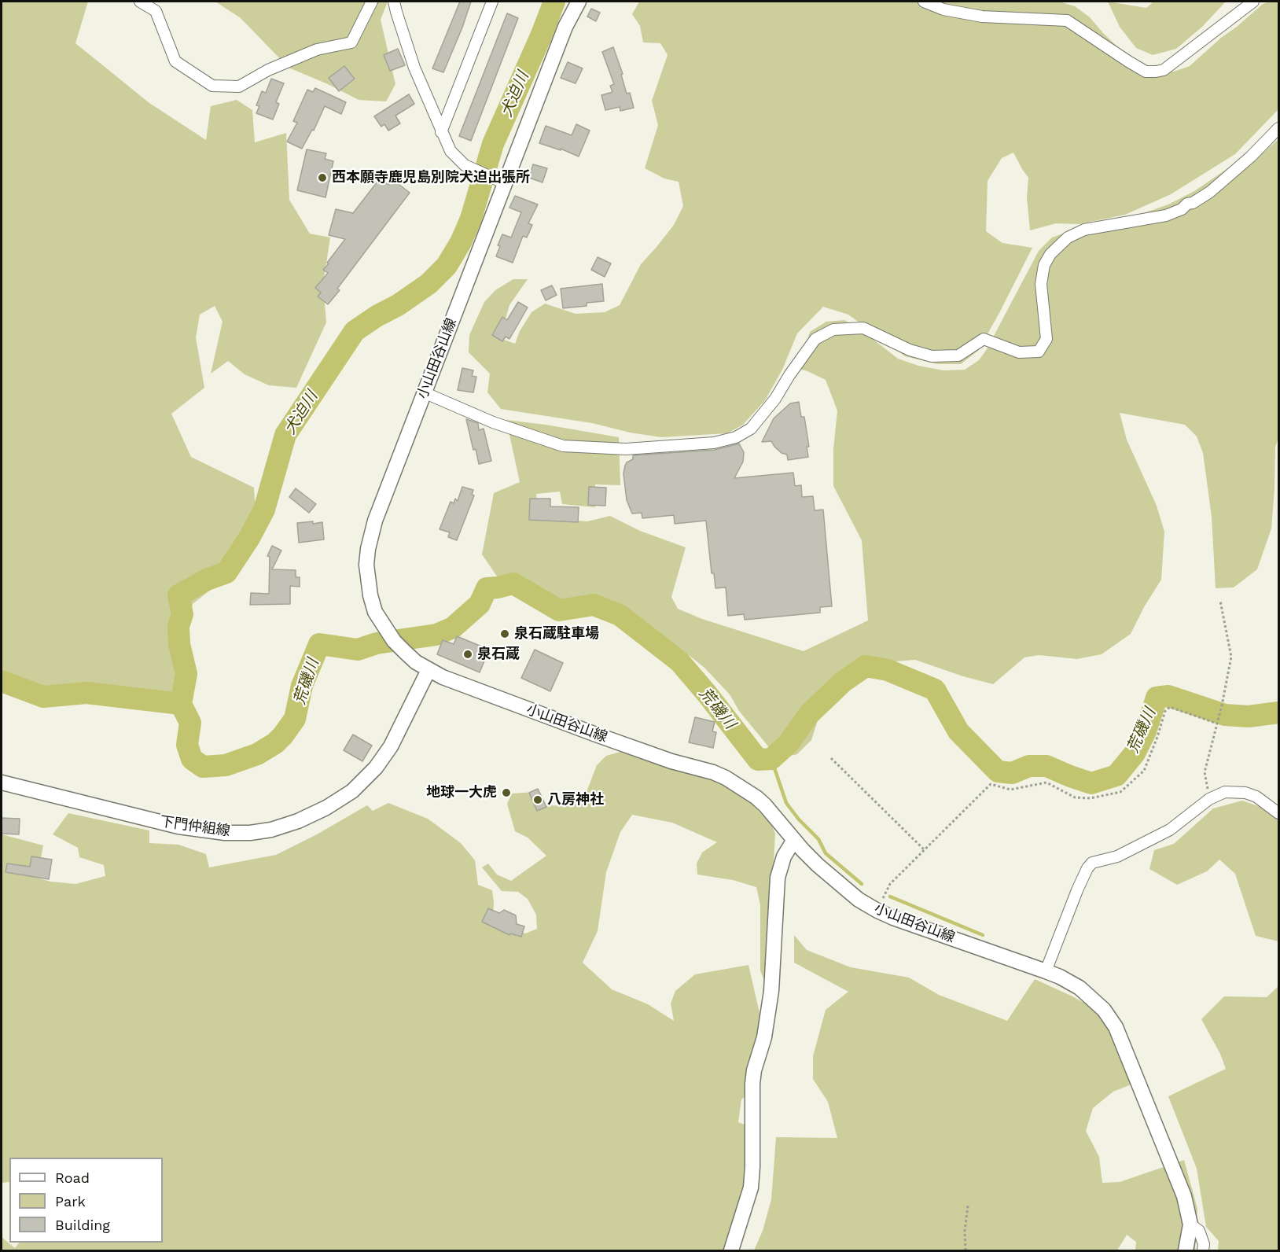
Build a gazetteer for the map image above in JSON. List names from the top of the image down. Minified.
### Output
{"streets":{"main road":["小山田谷山線","下門仲組線"]},"crossings":[["小山田谷山線","下門仲組線"]],"water":["犬迫川","荒磯川"],"places":["西本願寺鹿児島別院犬迫出張所","泉石蔵駐車場","泉石蔵","地球一大虎","八房神社"],"legend":["Road","Park","Building"]}
